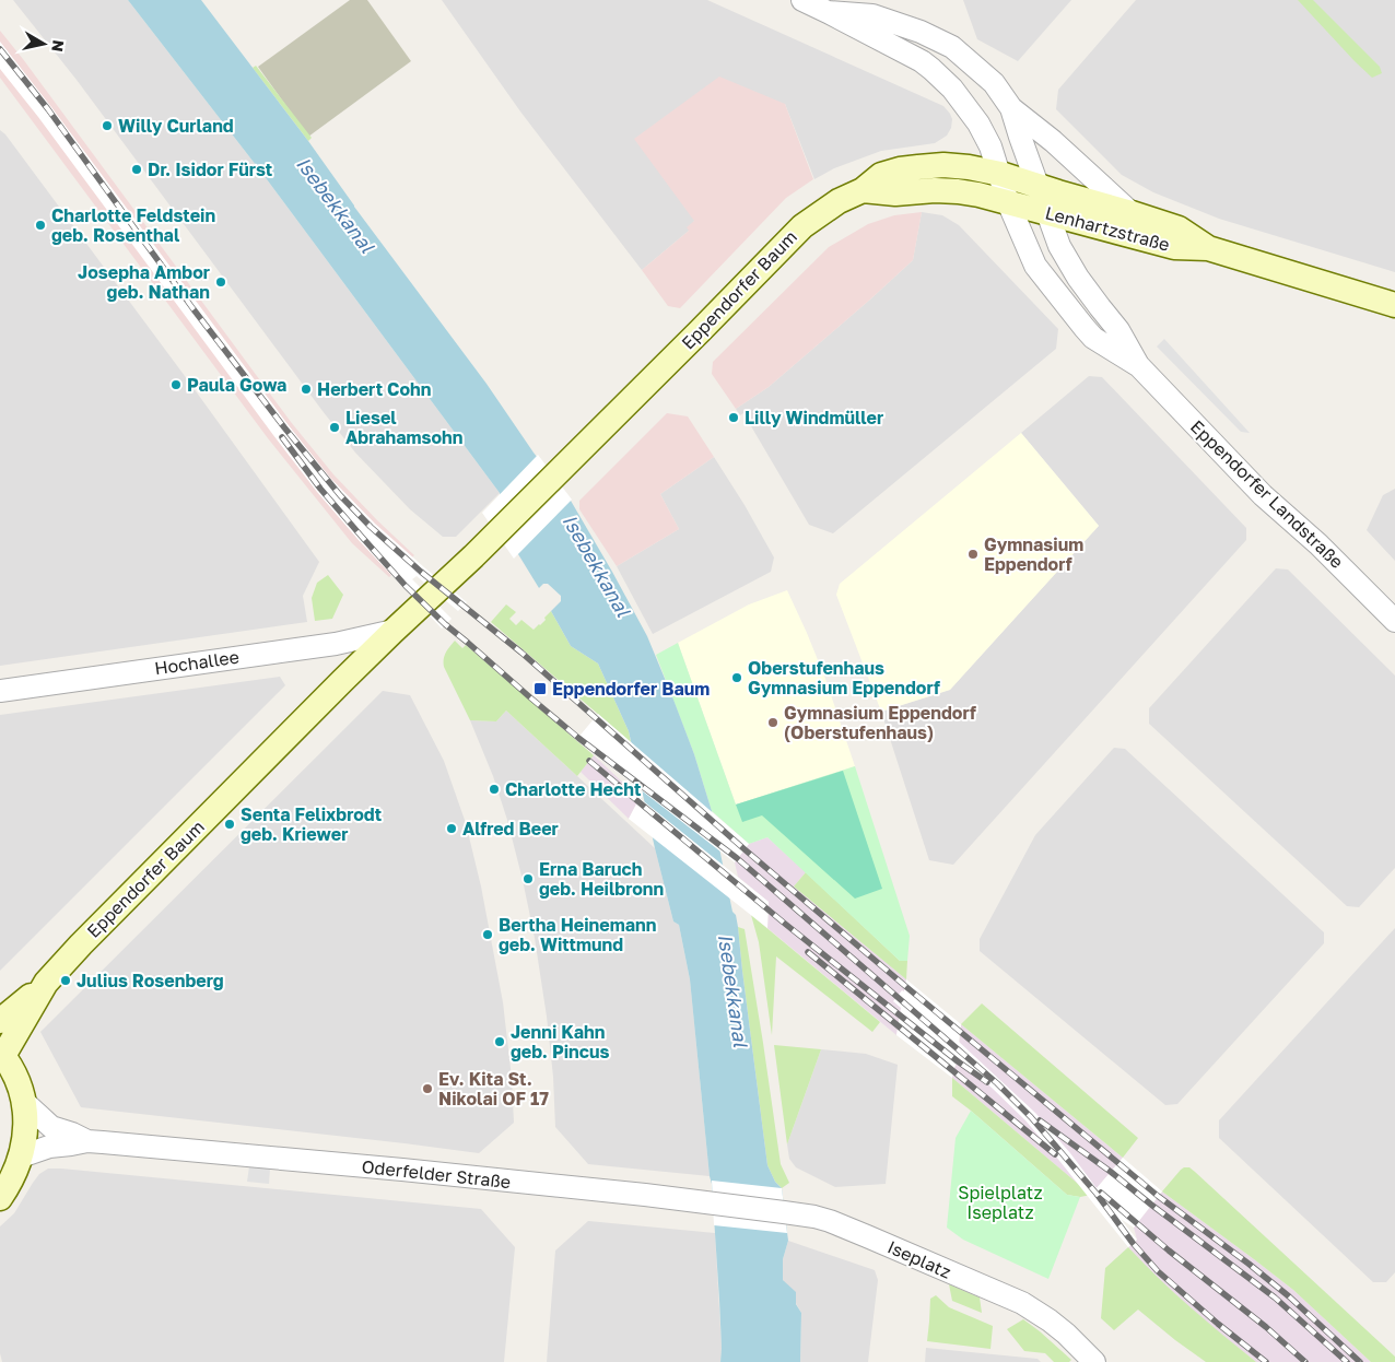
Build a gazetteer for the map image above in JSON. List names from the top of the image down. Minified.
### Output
{"streets":{"main road":["Lenhartzstraße","Eppendorfer Baum"],"street":["Eppendorfer Landstraße","Hochallee","Oderfelder Straße","Iseplatz"]},"crossings":[["Lenhartzstraße","Eppendorfer Baum"],["Lenhartzstraße","Eppendorfer Landstraße"],["Eppendorfer Baum","Eppendorfer Landstraße"],["Eppendorfer Baum","Hochallee"],["Oderfelder Straße","Iseplatz"]],"water":["Isebekkanal"],"parks":["Spielplatz Iseplatz"],"places":{"other":["Willy Curland","Dr. Isidor Fürst","Charlotte Feldstein geb. Rosenthal","Josepha Ambor geb. Nathan","Paula Gowa","Herbert Cohn","Lilly Windmüller","Liesel Abrahamsohn","Gymnasium Eppendorf","Oberstufenhaus Gymnasium Eppendorf","Gymnasium Eppendorf (Oberstufenhaus)","Charlotte Hecht","Senta Felixbrodt geb. Kriewer","Alfred Beer","Erna Baruch geb. Heilbronn","Bertha Heinemann geb. Wittmund","Julius Rosenberg","Jenni Kahn geb. Pincus","Ev. Kita St. Nikolai OF 17"],"transit":["Eppendorfer Baum"]},"north":"right"}
